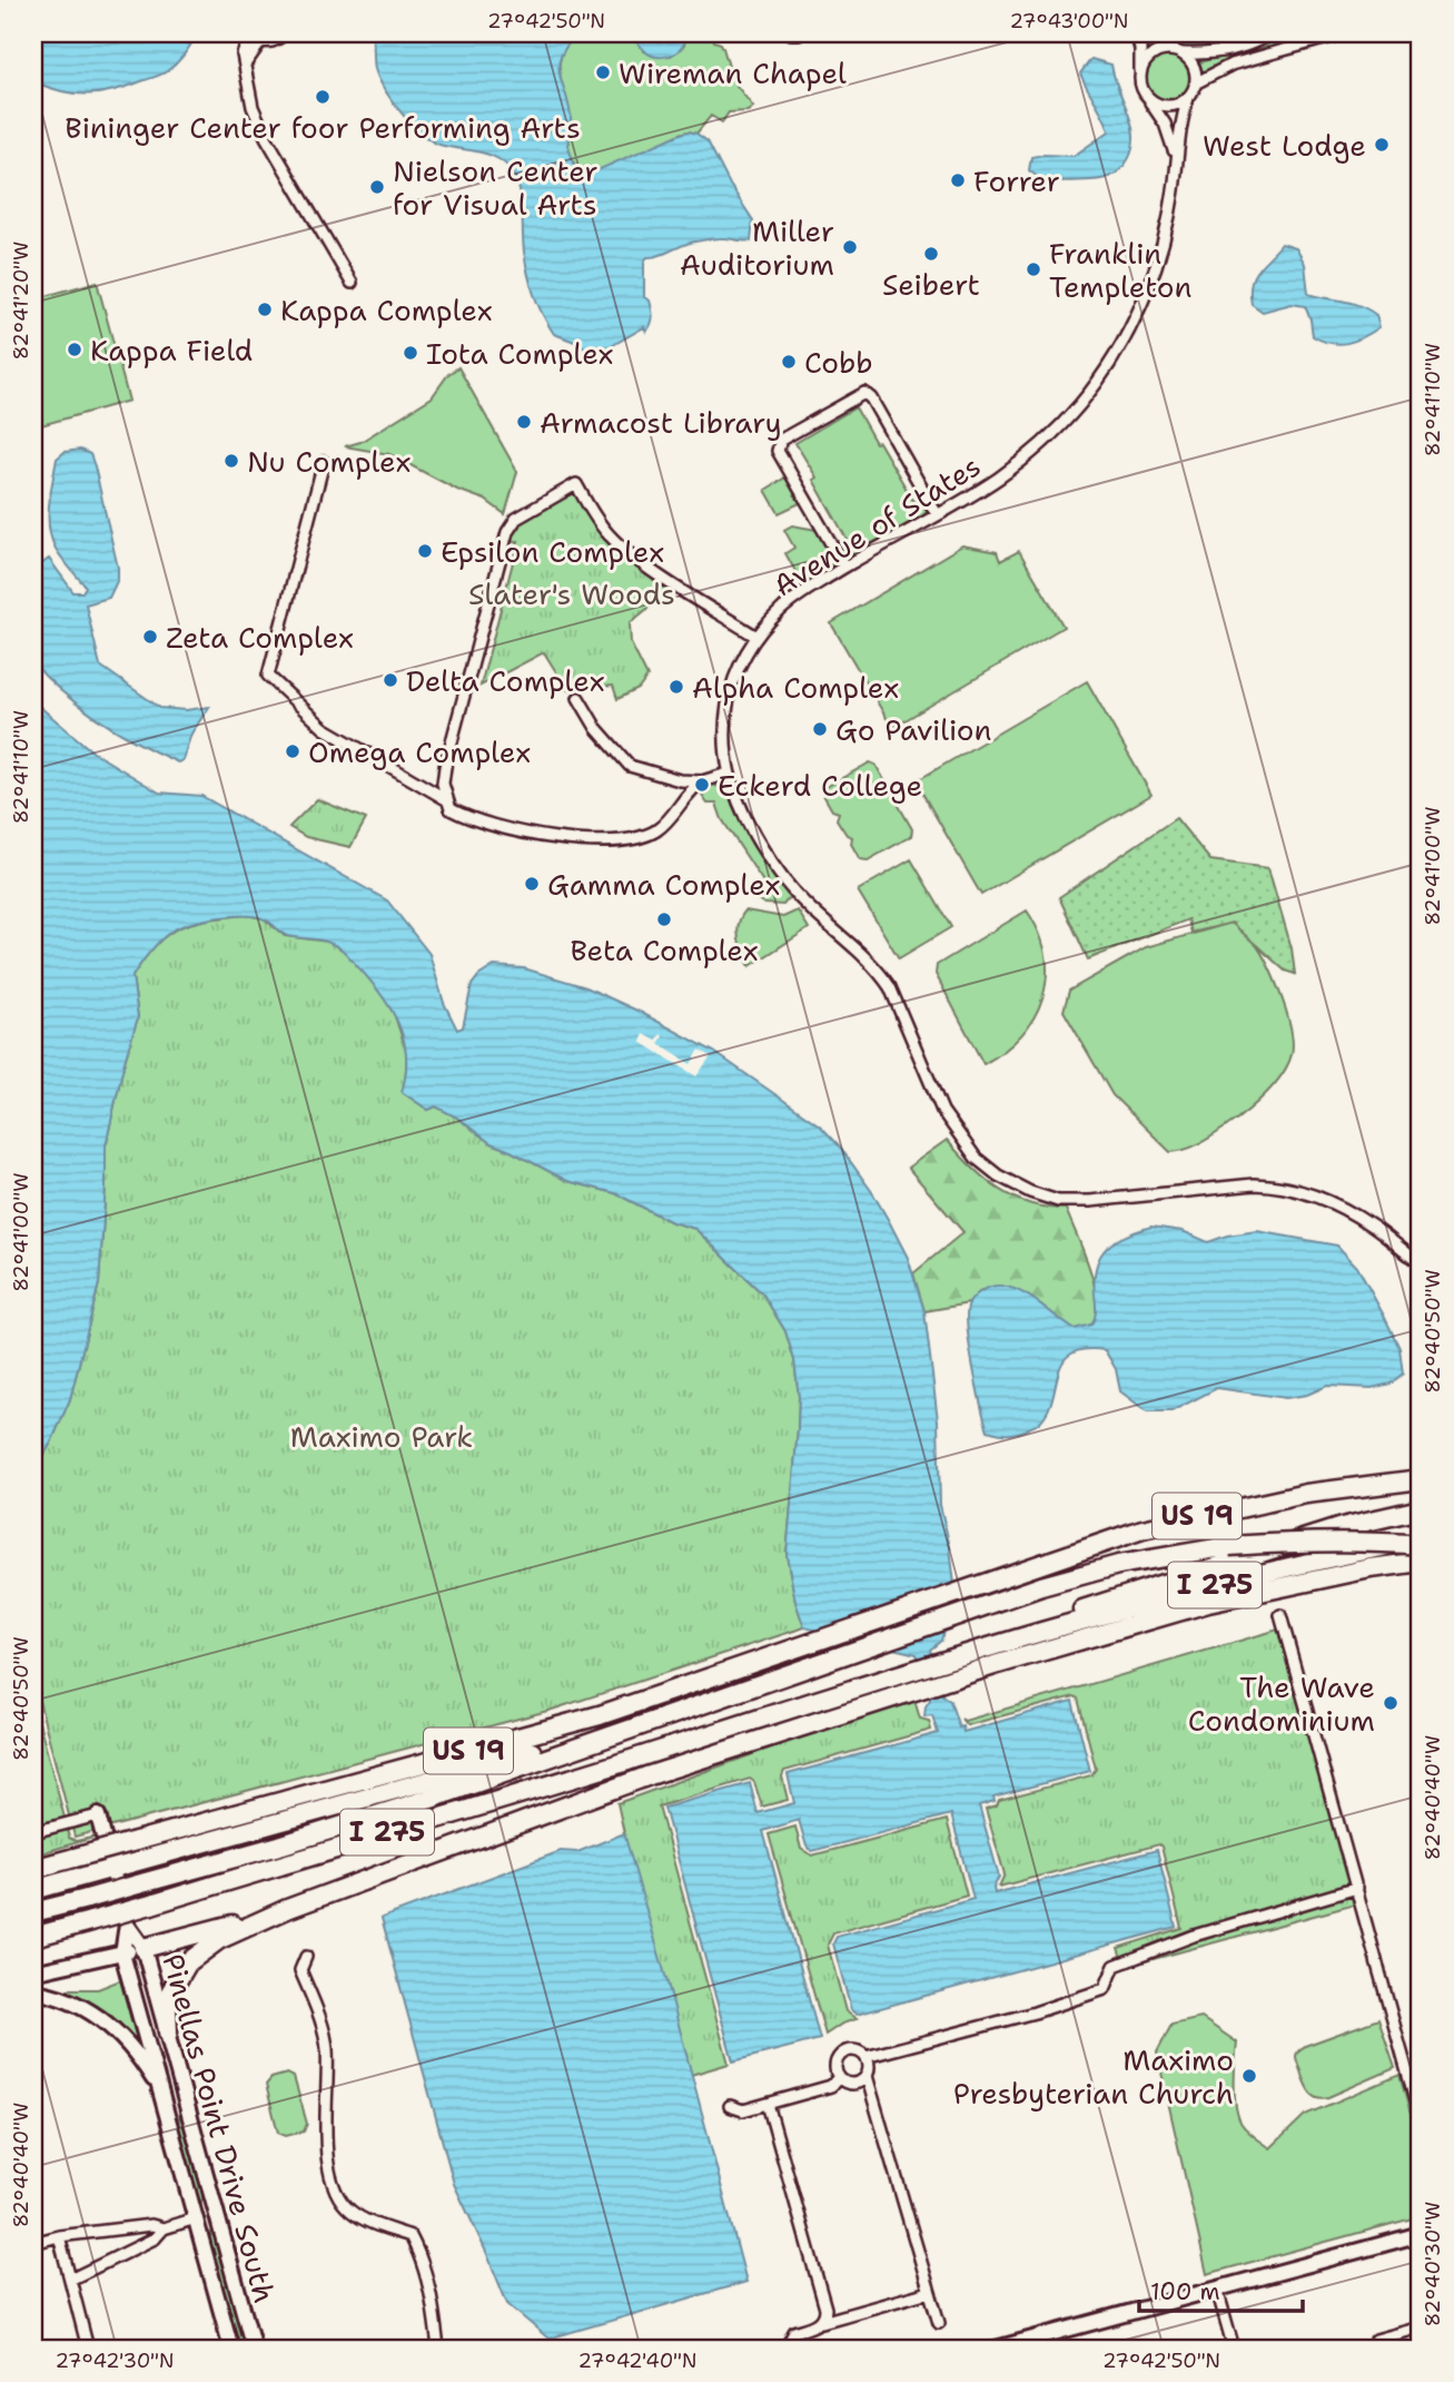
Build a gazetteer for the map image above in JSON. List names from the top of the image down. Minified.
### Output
{"streets":{"highway":["US 19","I 275"],"street":["Avenue of States","Pinellas Point Drive South"]},"crossings":[["US 19","I 275"]],"parks":["Slater's Woods","Maximo Park"],"places":["Wireman Chapel","Bininger Center foor Performing Arts","West Lodge","Forrer","Nielson Center for Visual Arts","Miller Auditorium","Seibert","Franklin Templeton","Kappa Complex","Kappa Field","Iota Complex","Cobb","Armacost Library","Nu Complex","Epsilon Complex","Zeta Complex","Delta Complex","Alpha Complex","Go Pavilion","Omega Complex","Eckerd College","Gamma Complex","Beta Complex","The Wave Condominium","Maximo Presbyterian Church"],"scale_bar":"100 m","coordinates":["27°42'50\"N","27°43'00\"N","82°41'20\"W","82°41'10\"W","82°41'00\"W","82°40'50\"W","82°40'40\"W","82°40'30\"W","27°42'30\"N","27°42'40\"N"]}
